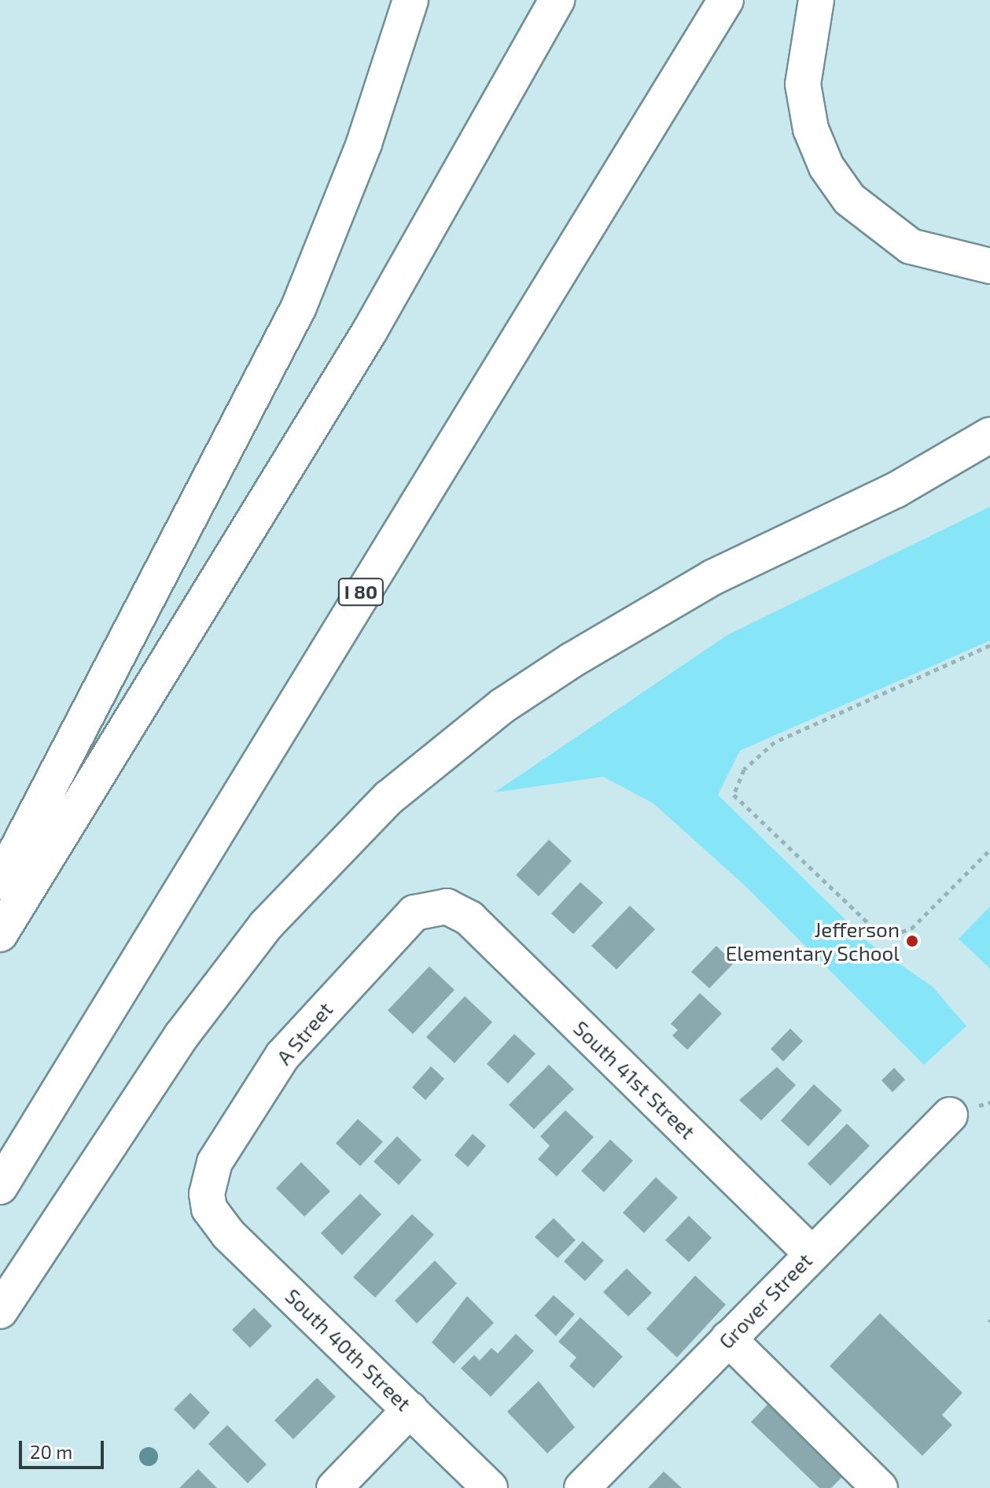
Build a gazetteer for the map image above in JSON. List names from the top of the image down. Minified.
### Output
{"streets":{"main road":["I 80","A Street","South 41st Street","Grover Street","South 40th Street"]},"crossings":[["A Street","South 41st Street"],["A Street","South 40th Street"],["South 41st Street","Grover Street"]],"places":["Jefferson Elementary School"],"scale_bar":"20 m"}
